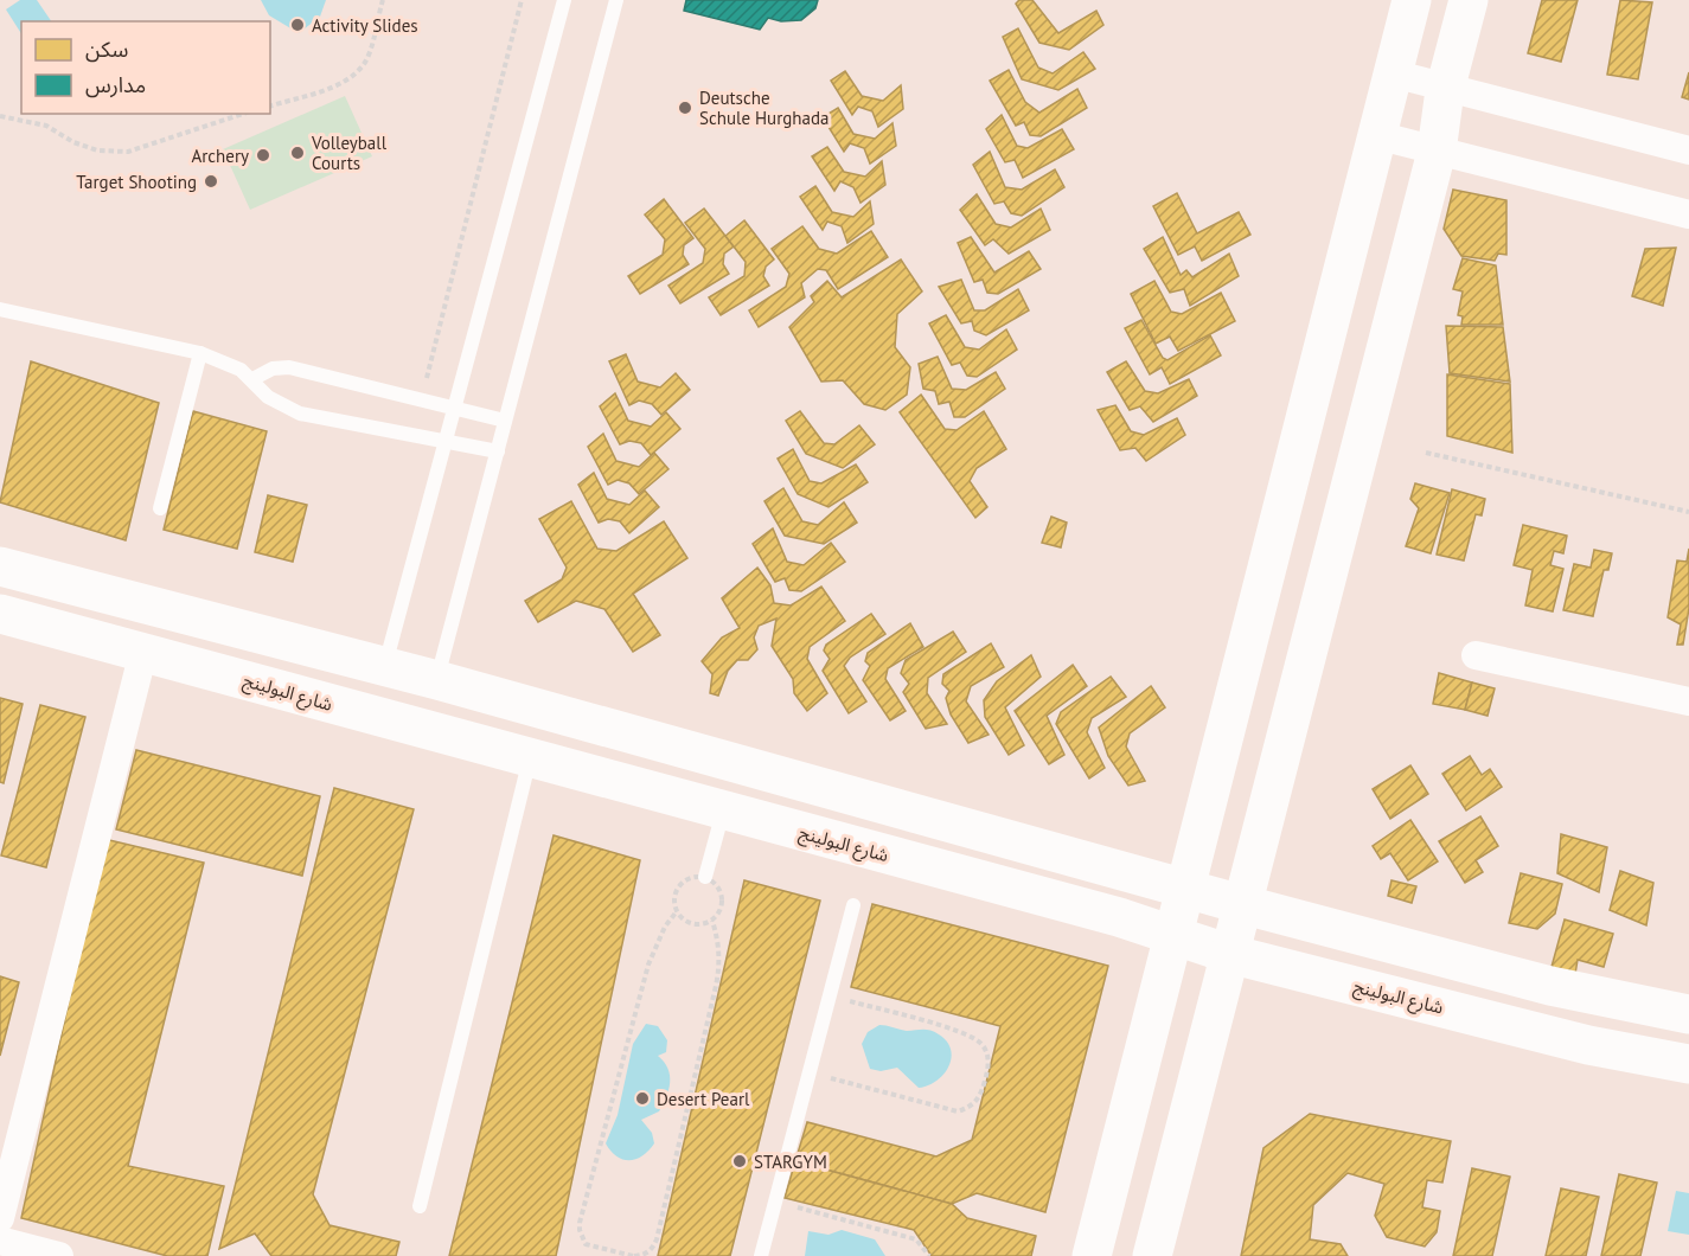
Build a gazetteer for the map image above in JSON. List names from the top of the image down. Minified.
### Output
{"streets":{"street":["شارع البولينج"]},"places":["Activity Slides","Deutsche Schule Hurghada","Volleyball Courts","Archery","Target Shooting","Desert Pearl","STARGYM"],"legend":["سكن","مدارس"]}
